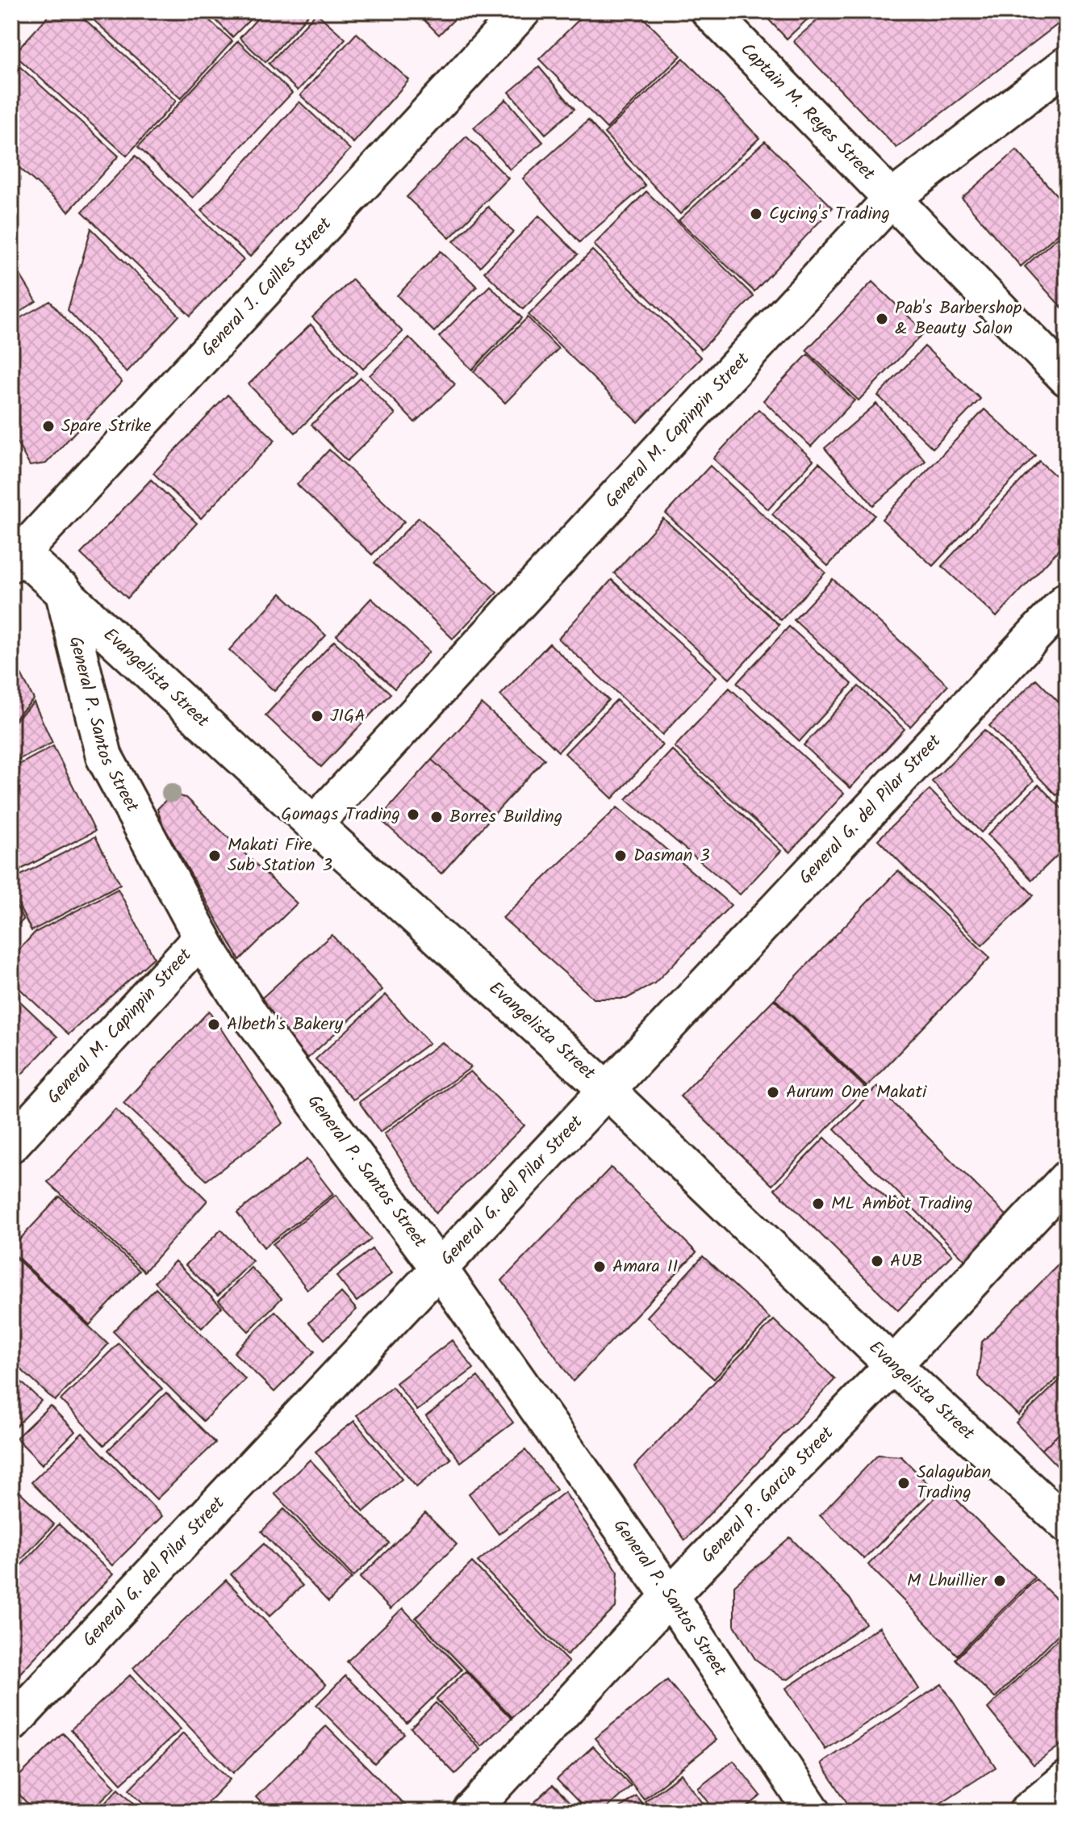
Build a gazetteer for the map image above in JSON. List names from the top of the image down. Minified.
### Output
{"streets":{"street":["Captain M. Reyes Street","General J. Cailles Street","General M. Capinpin Street","Evangelista Street","General P. Santos Street","General G. del Pilar Street","General P. Garcia Street"]},"crossings":[["Captain M. Reyes Street","General M. Capinpin Street"],["General J. Cailles Street","Evangelista Street"],["General M. Capinpin Street","Evangelista Street"],["General M. Capinpin Street","General P. Santos Street"],["Evangelista Street","General P. Santos Street"],["Evangelista Street","General G. del Pilar Street"],["Evangelista Street","General P. Garcia Street"],["General P. Santos Street","General G. del Pilar Street"],["General P. Santos Street","General P. Garcia Street"]],"places":["Cycing's Trading","Pab's Barbershop & Beauty Salon","Spare Strike","JIGA","Gomags Trading","Borres Building","Makati Fire Sub Station 3","Dasman 3","Albeth's Bakery","Aurum One Makati","ML Ambot Trading","AUB","Amara II","Salaguban Trading","M Lhuillier"]}
